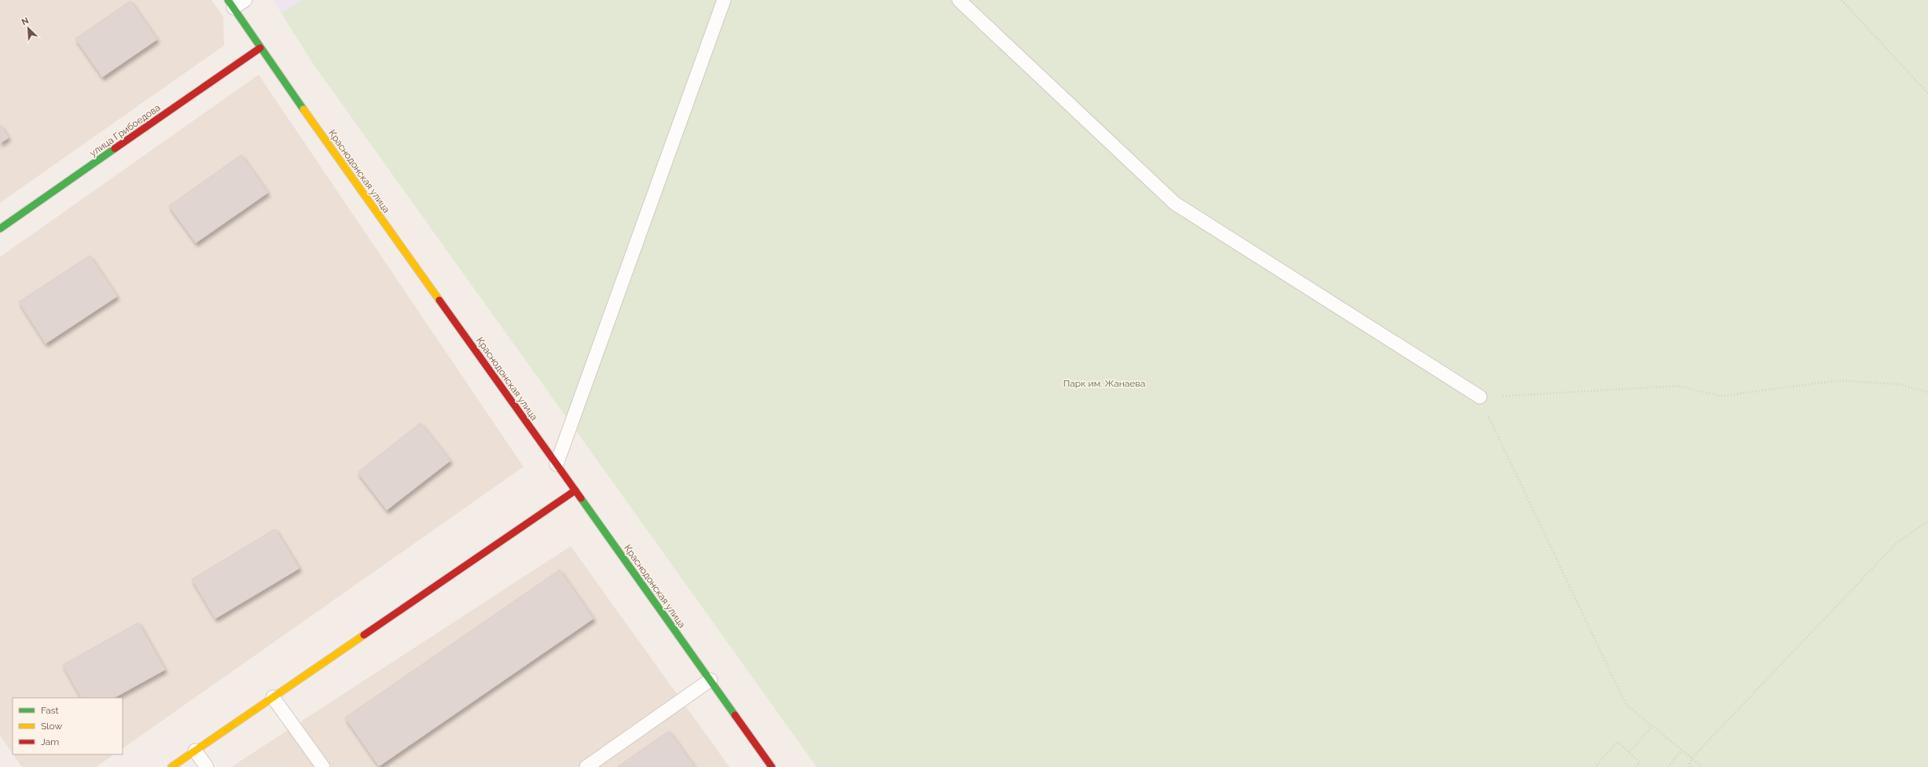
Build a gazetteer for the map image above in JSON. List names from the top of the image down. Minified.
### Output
{"streets":{"street":["улица Грибоедова","Краснодонская улица"]},"crossings":[["улица Грибоедова","Краснодонская улица"]],"parks":["Парк им. Жанаева"],"legend":["Fast","Slow","Jam"],"north":"top left"}
